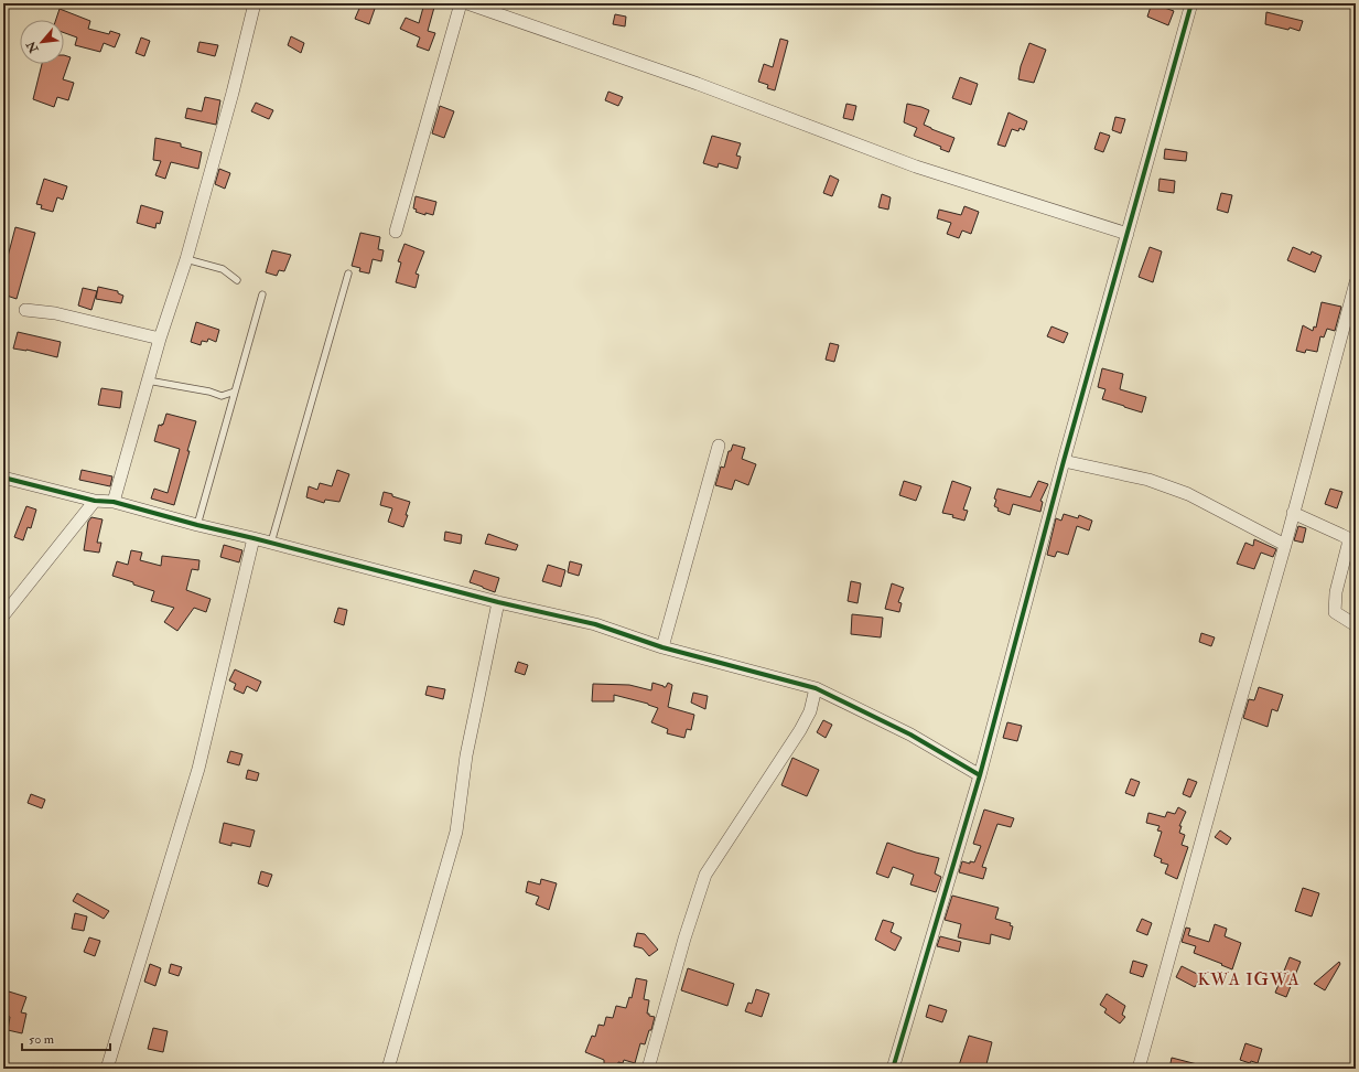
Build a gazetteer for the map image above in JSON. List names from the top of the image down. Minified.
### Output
{"districts":["KWA IGWA"],"scale_bar":"50 m","north":"bottom left"}
